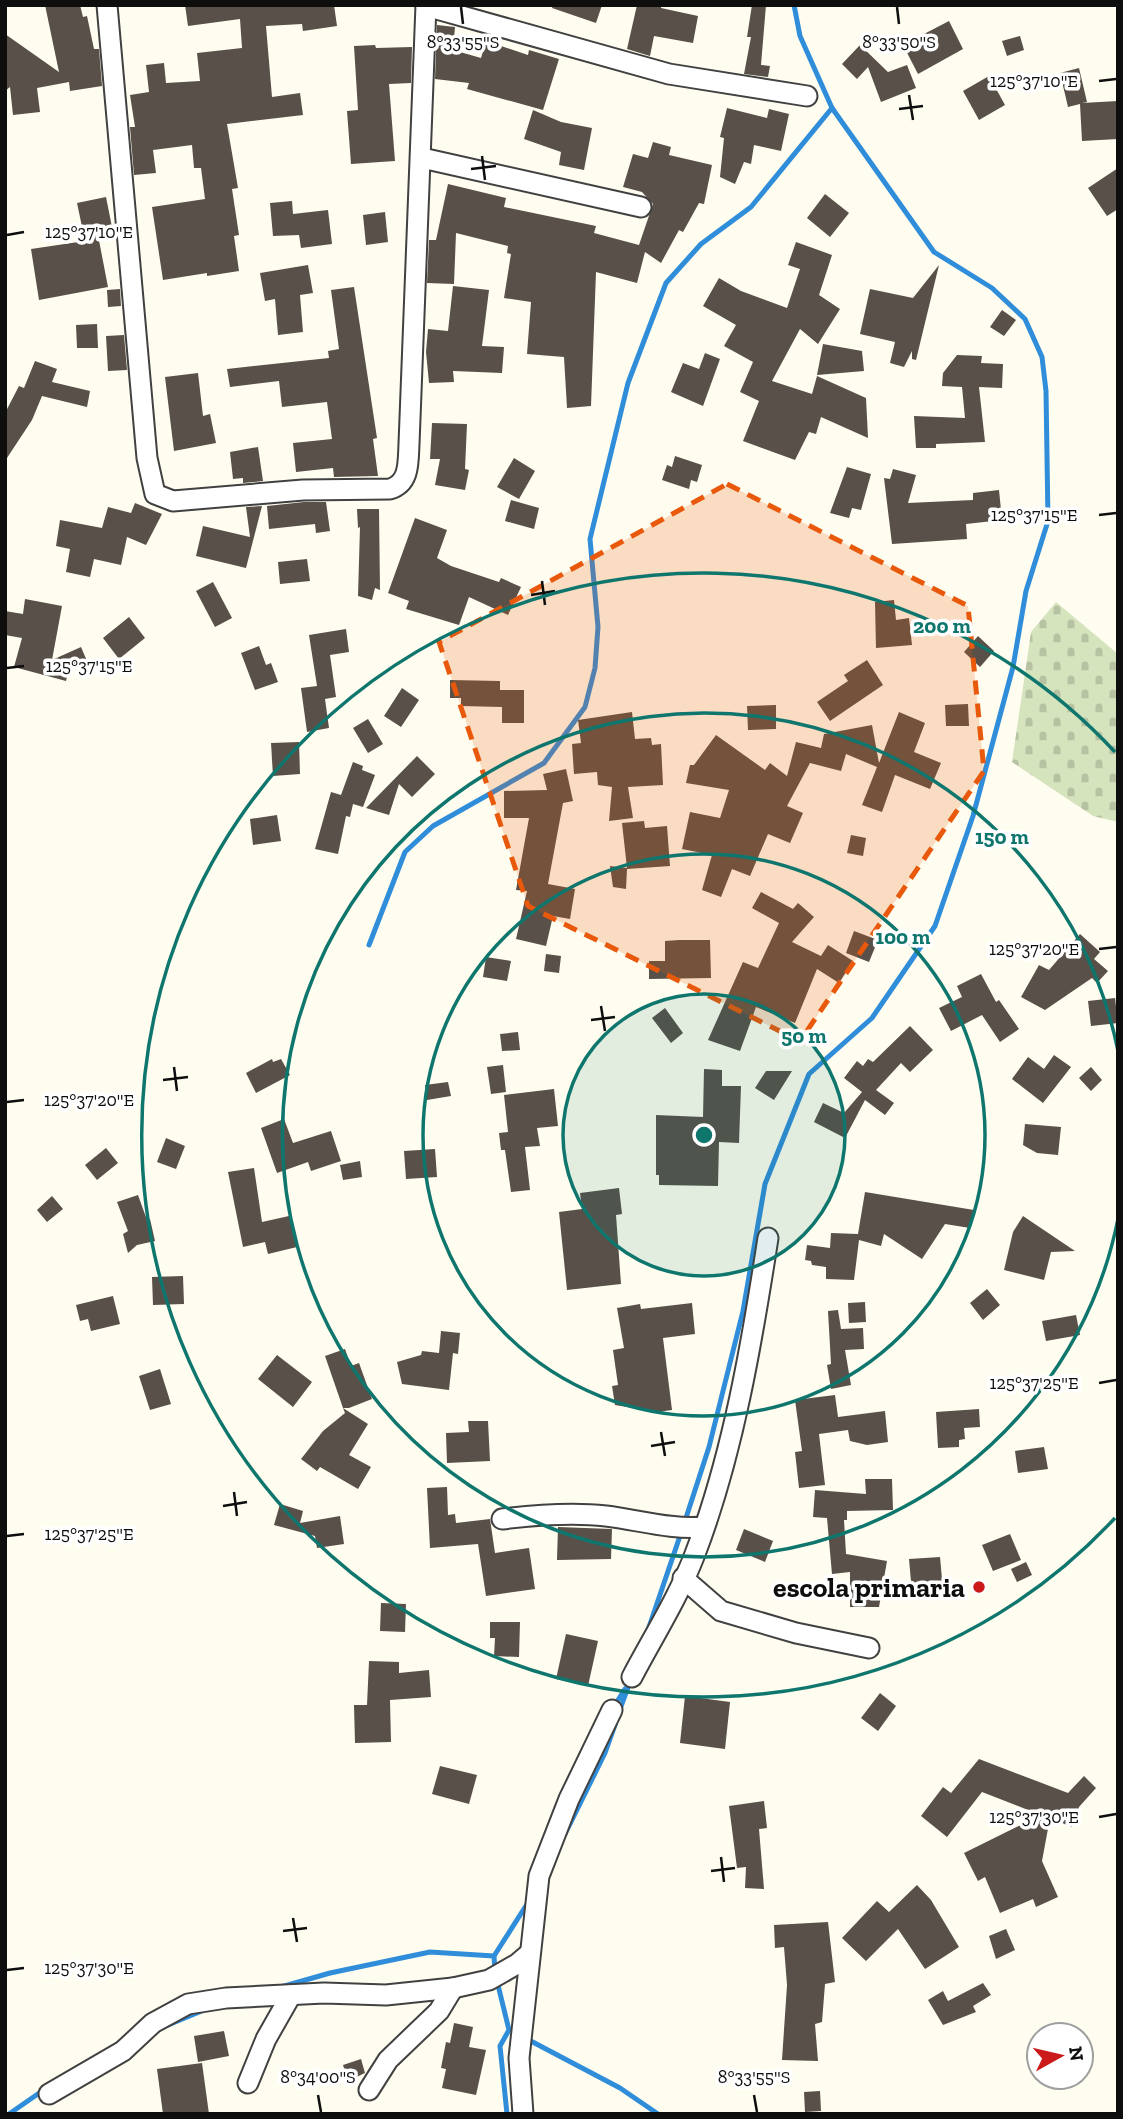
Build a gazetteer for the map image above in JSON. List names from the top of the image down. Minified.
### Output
{"places":["escola primaria"],"north":"right","coordinates":["8°33'55\"S","8°33'50\"S","125°37'10\"E","125°37'15\"E","125°37'20\"E","125°37'25\"E","125°37'30\"E","8°34'00\"S"],"rings":["200 m","150 m","100 m","50 m"]}
